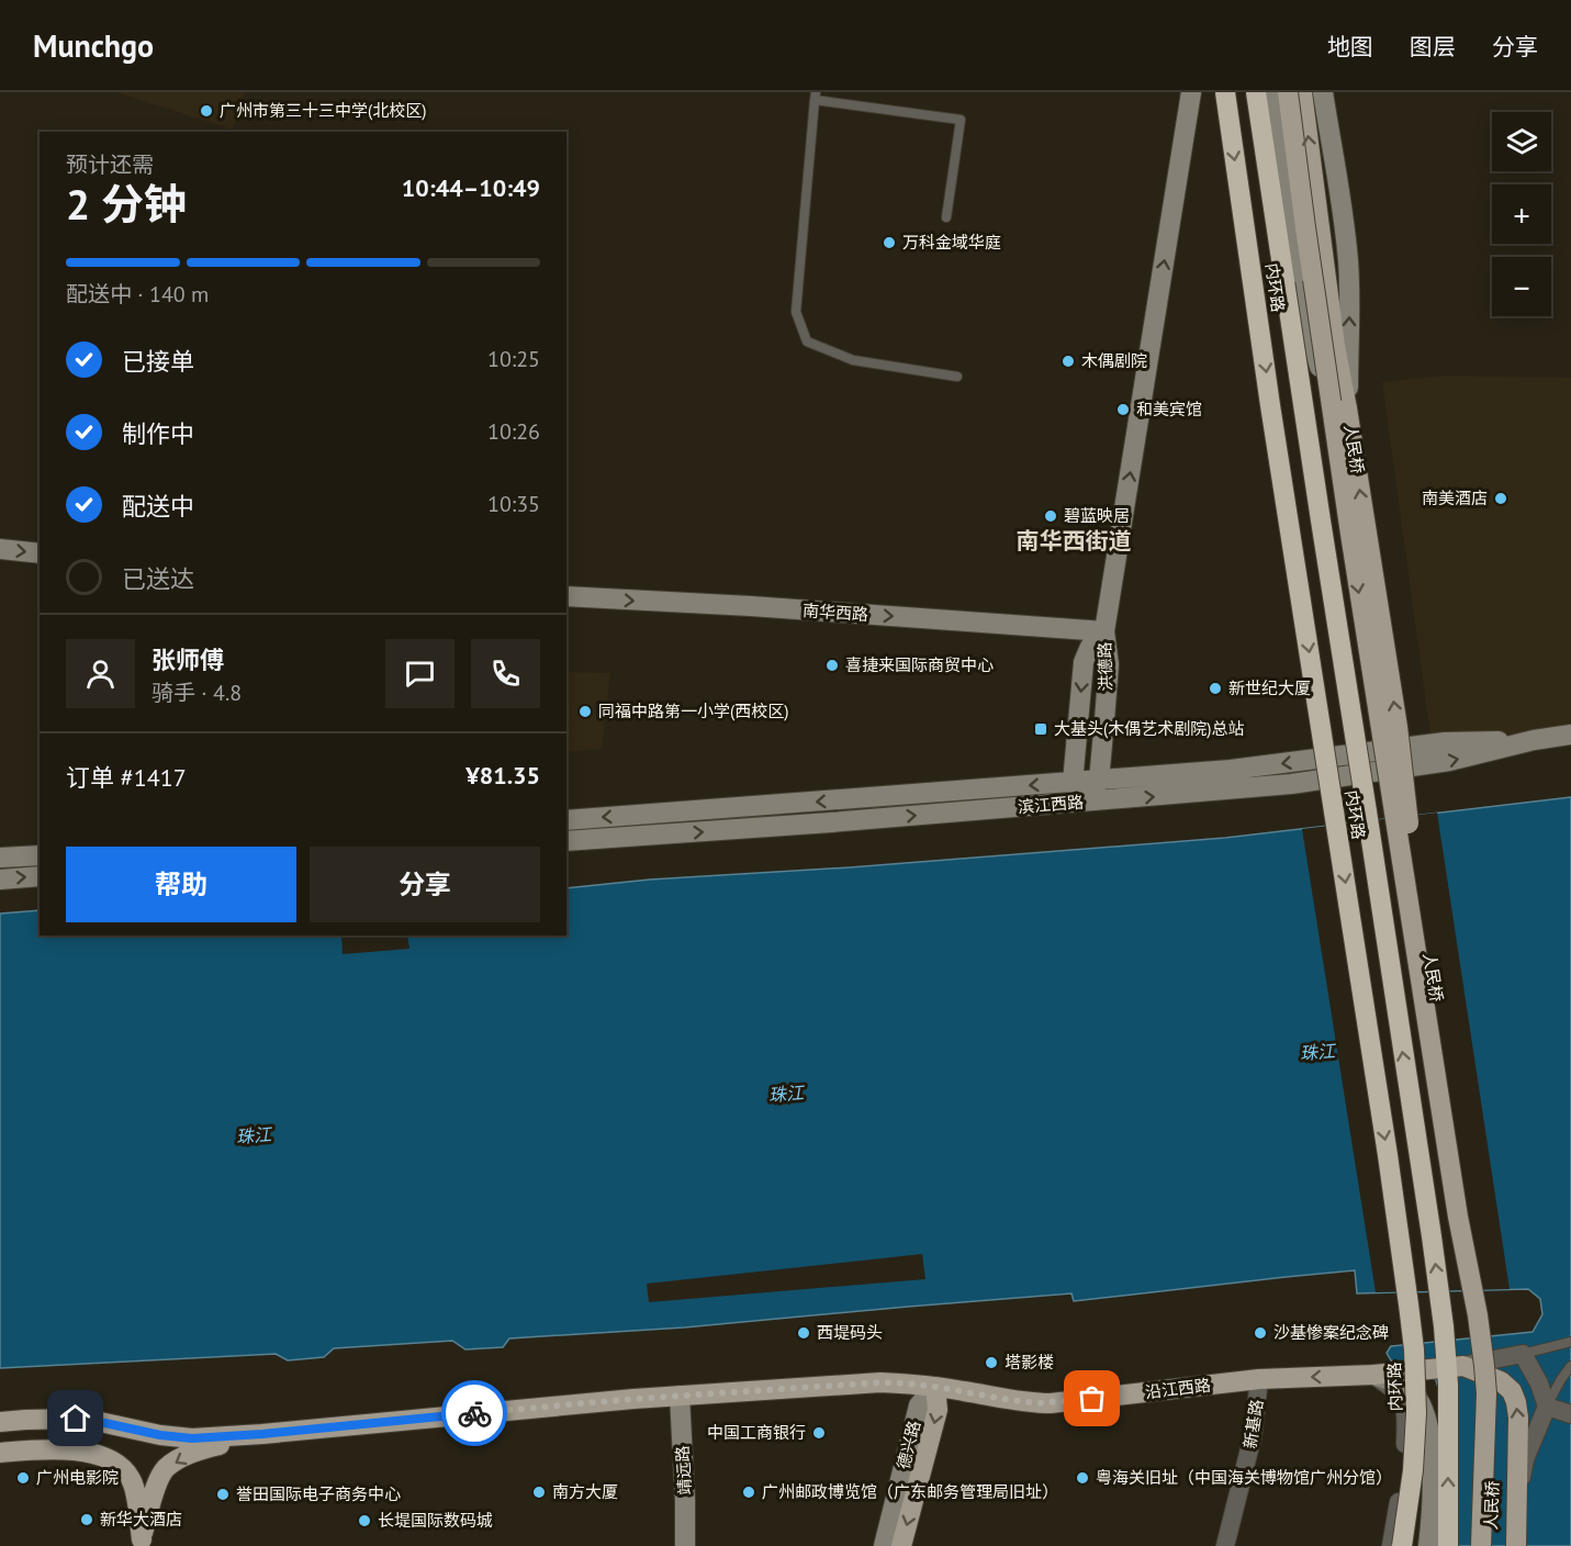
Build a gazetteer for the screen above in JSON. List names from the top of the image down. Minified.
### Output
{"streets":{"highway":["内环路"],"main road":["人民桥","南华西路","洪德路","滨江西路","沿江西路","德兴路","靖远路"],"street":["新基路"]},"crossings":[["内环路","沿江西路"],["南华西路","洪德路"],["洪德路","滨江西路"],["沿江西路","新基路"],["沿江西路","德兴路"],["沿江西路","靖远路"]],"one_way":["南华西路"],"districts":["南华西街道"],"water":["珠江"],"places":{"other":["广州市第三十三中学(北校区)","万科金域华庭","木偶剧院","和美宾馆","南美酒店","碧蓝映居","喜捷来国际商贸中心","新世纪大厦","同福中路第一小学(西校区)","西堤码头","沙基惨案纪念碑","塔影楼","中国工商银行","广州电影院","粤海关旧址（中国海关博物馆广州分馆）","南方大厦","广州邮政博览馆（广东邮务管理局旧址）","誉田国际电子商务中心","新华大酒店","长堤国际数码城"],"transit":["大基头(木偶艺术剧院)总站"]},"page":{"header":"Munchgo","nav":["地图","图层","分享"],"map_buttons":["+","−"],"heading":["2 分钟","预计还需","10:44–10:49"],"panel":["张师傅","骑手 · 4.8","订单 #1417","¥81.35"],"bar":"配送中 · 140 m","list":[["已接单","10:25"],["制作中","10:26"],["配送中","10:35"],"已送达"],"buttons":["帮助","分享"]}}
